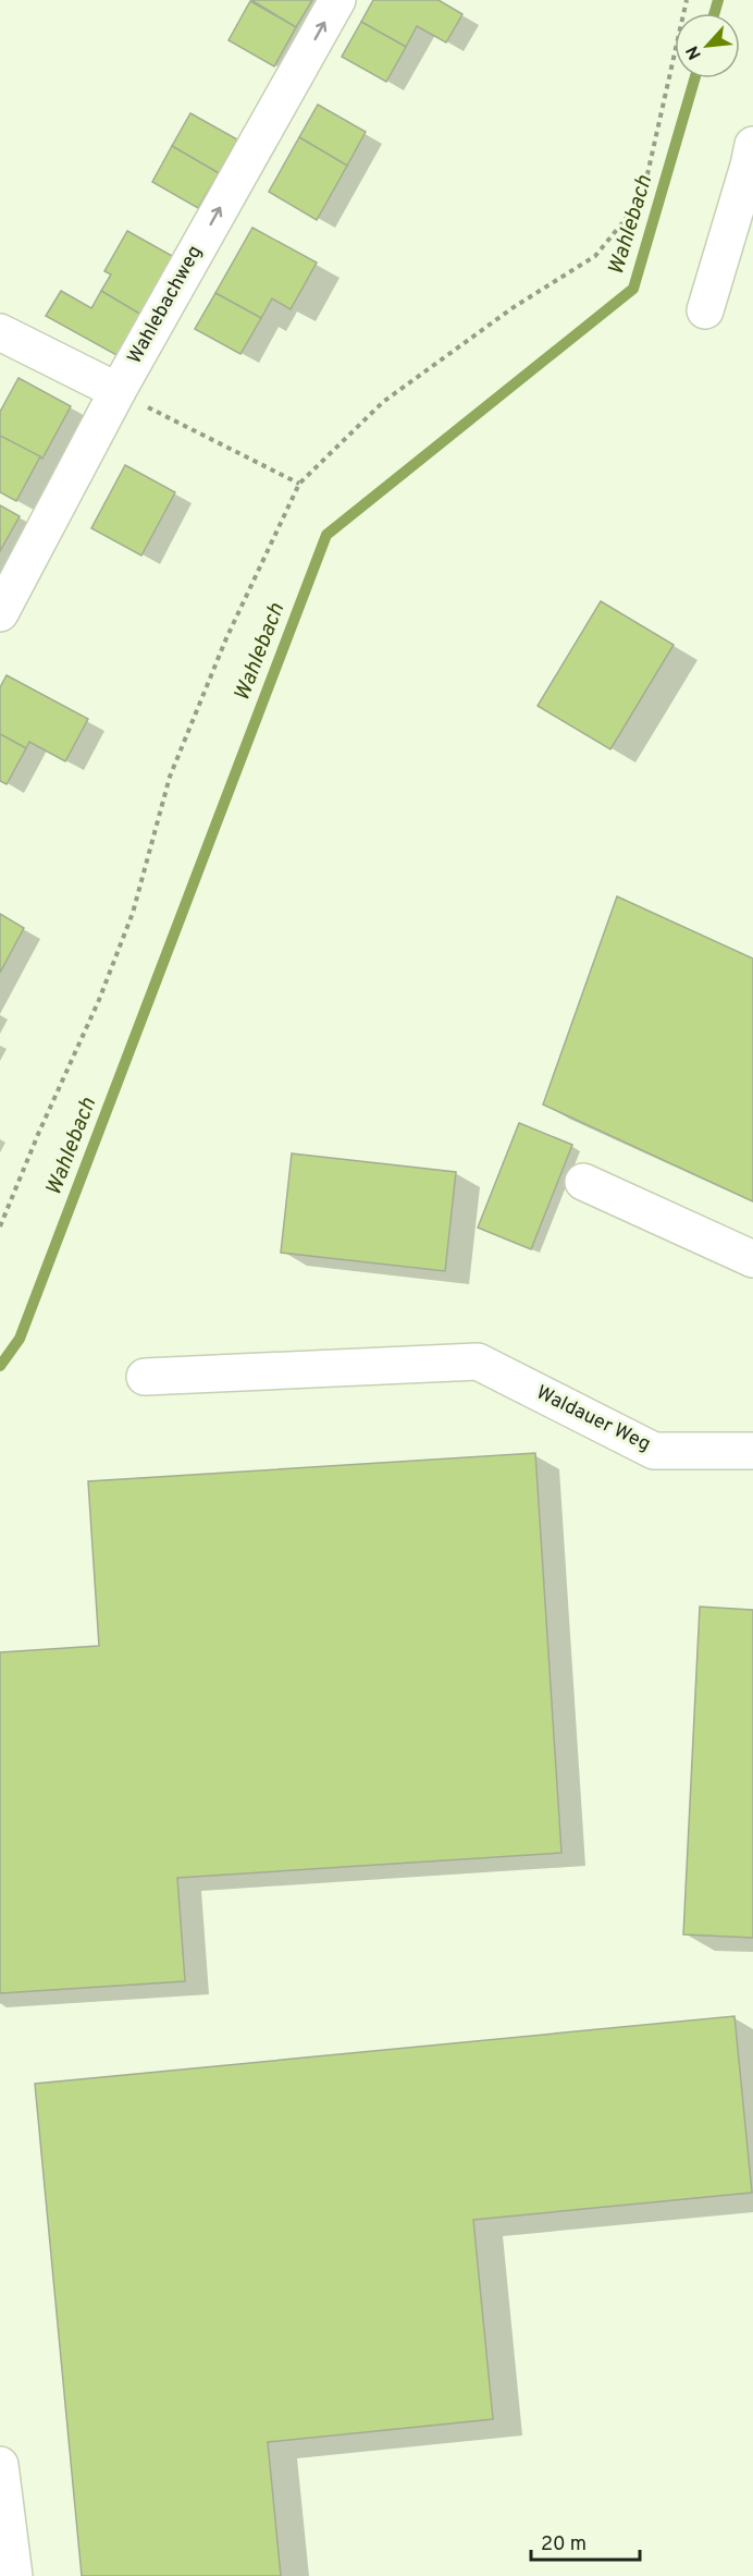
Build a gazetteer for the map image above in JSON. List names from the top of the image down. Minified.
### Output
{"streets":{"street":["Wahlebachweg","Waldauer Weg"]},"one_way":["Wahlebachweg"],"water":["Wahlebach"],"scale_bar":"20 m","north":"bottom left"}
